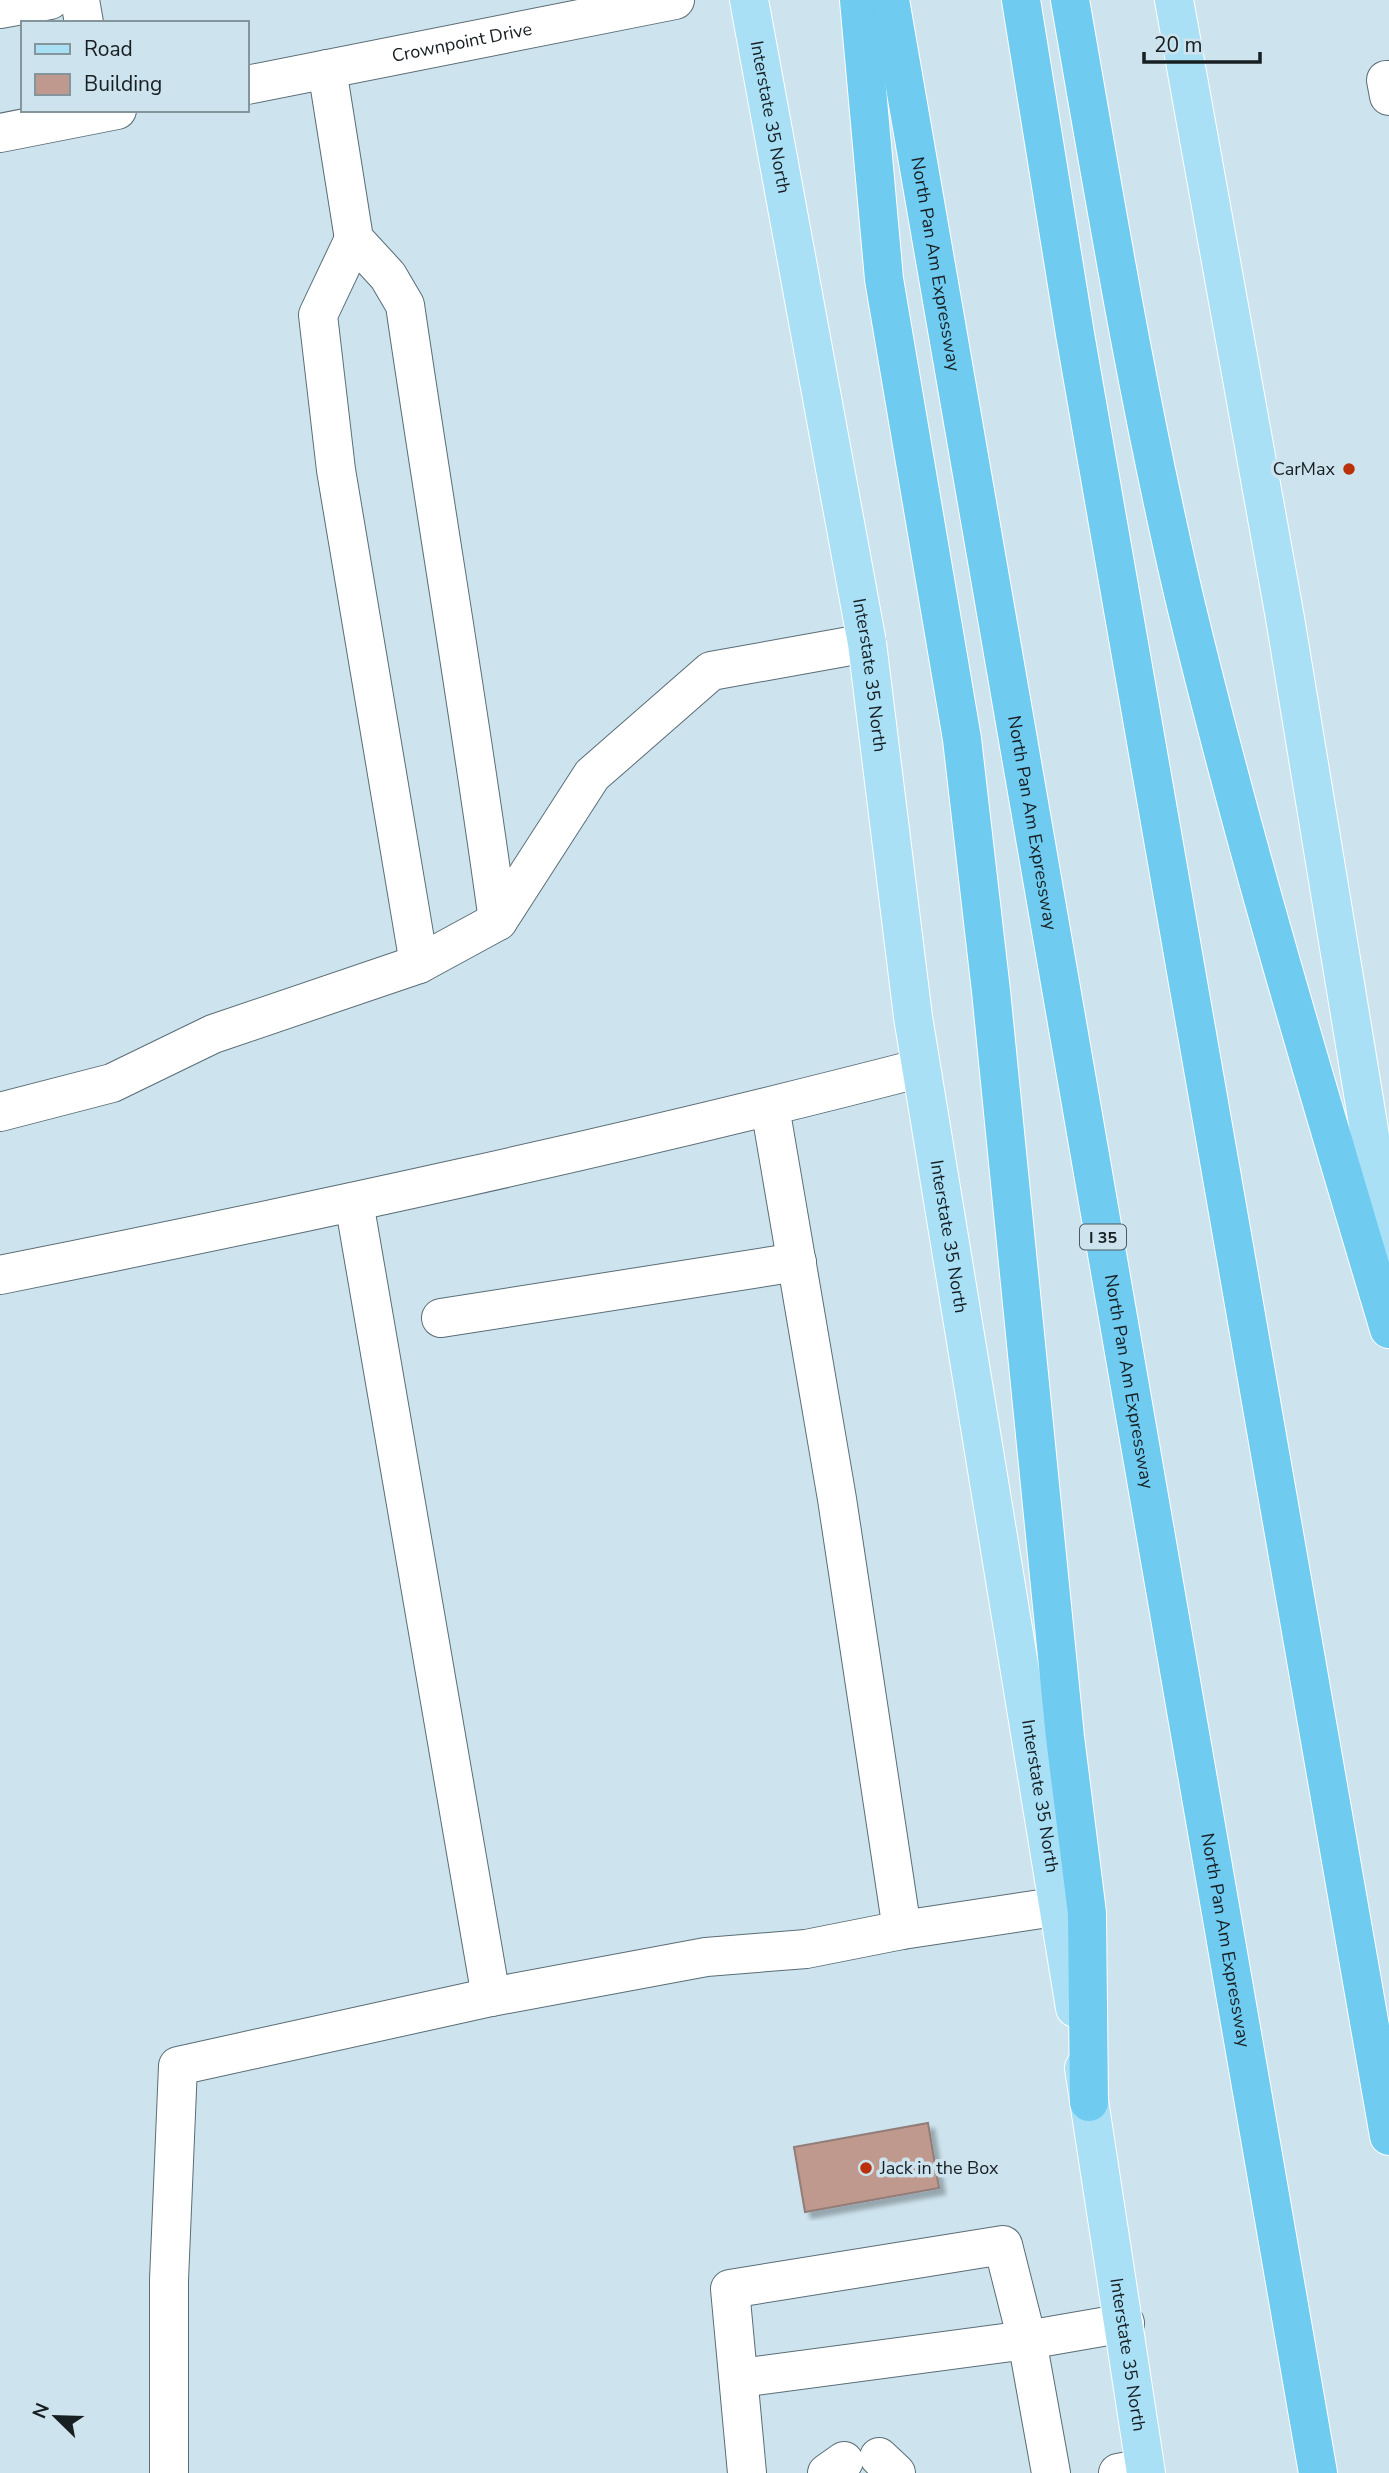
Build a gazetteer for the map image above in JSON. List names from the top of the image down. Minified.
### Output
{"streets":{"highway":["North Pan Am Expressway","I 35"],"main road":["Interstate 35 North"],"street":["Crownpoint Drive"]},"places":["CarMax","Jack in the Box"],"legend":["Road","Building"],"scale_bar":"20 m","north":"top left"}
